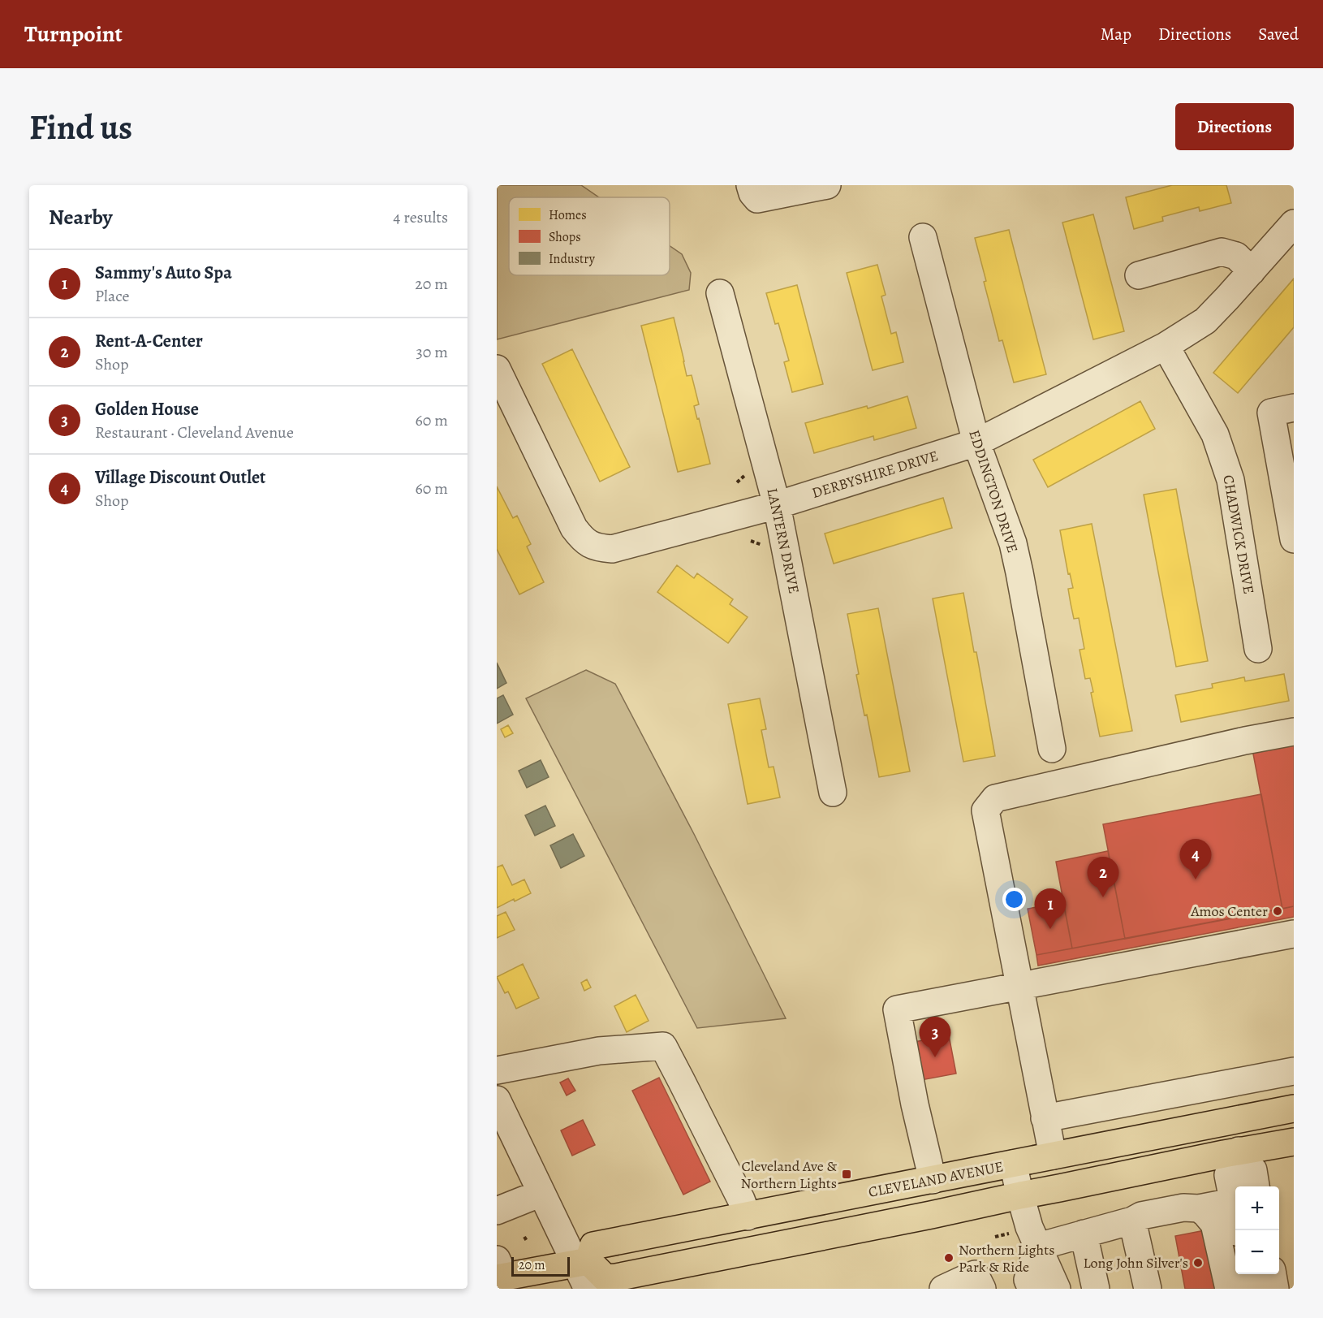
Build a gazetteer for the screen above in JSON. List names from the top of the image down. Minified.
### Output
{"streets":{"main road":["CLEVELAND AVENUE"],"street":["DERBYSHIRE DRIVE","EDDINGTON DRIVE","CHADWICK DRIVE","LANTERN DRIVE"]},"crossings":[["DERBYSHIRE DRIVE","EDDINGTON DRIVE"],["DERBYSHIRE DRIVE","CHADWICK DRIVE"],["DERBYSHIRE DRIVE","LANTERN DRIVE"]],"places":{"other":["Amos Center","Northern Lights Park & Ride","Long John Silver's"],"transit":["Cleveland Ave & Northern Lights"]},"legend":["Homes","Shops","Industry"],"scale_bar":"20 m","page":{"header":"Turnpoint","nav":["Map","Directions","Saved"],"buttons":"Directions","title":"Find us","heading":["Nearby","4 results"],"list":[{"mark":"1","name":"Sammy's Auto Spa","note":"Place","value":"20 m"},{"mark":"2","name":"Rent-A-Center","note":"Shop","value":"30 m"},{"mark":"3","name":"Golden House","note":"Restaurant · Cleveland Avenue","value":"60 m"},{"mark":"4","name":"Village Discount Outlet","note":"Shop","value":"60 m"}],"pins":["4","2","1","3"],"map_buttons":["+","−"],"scale":"20 m"}}
